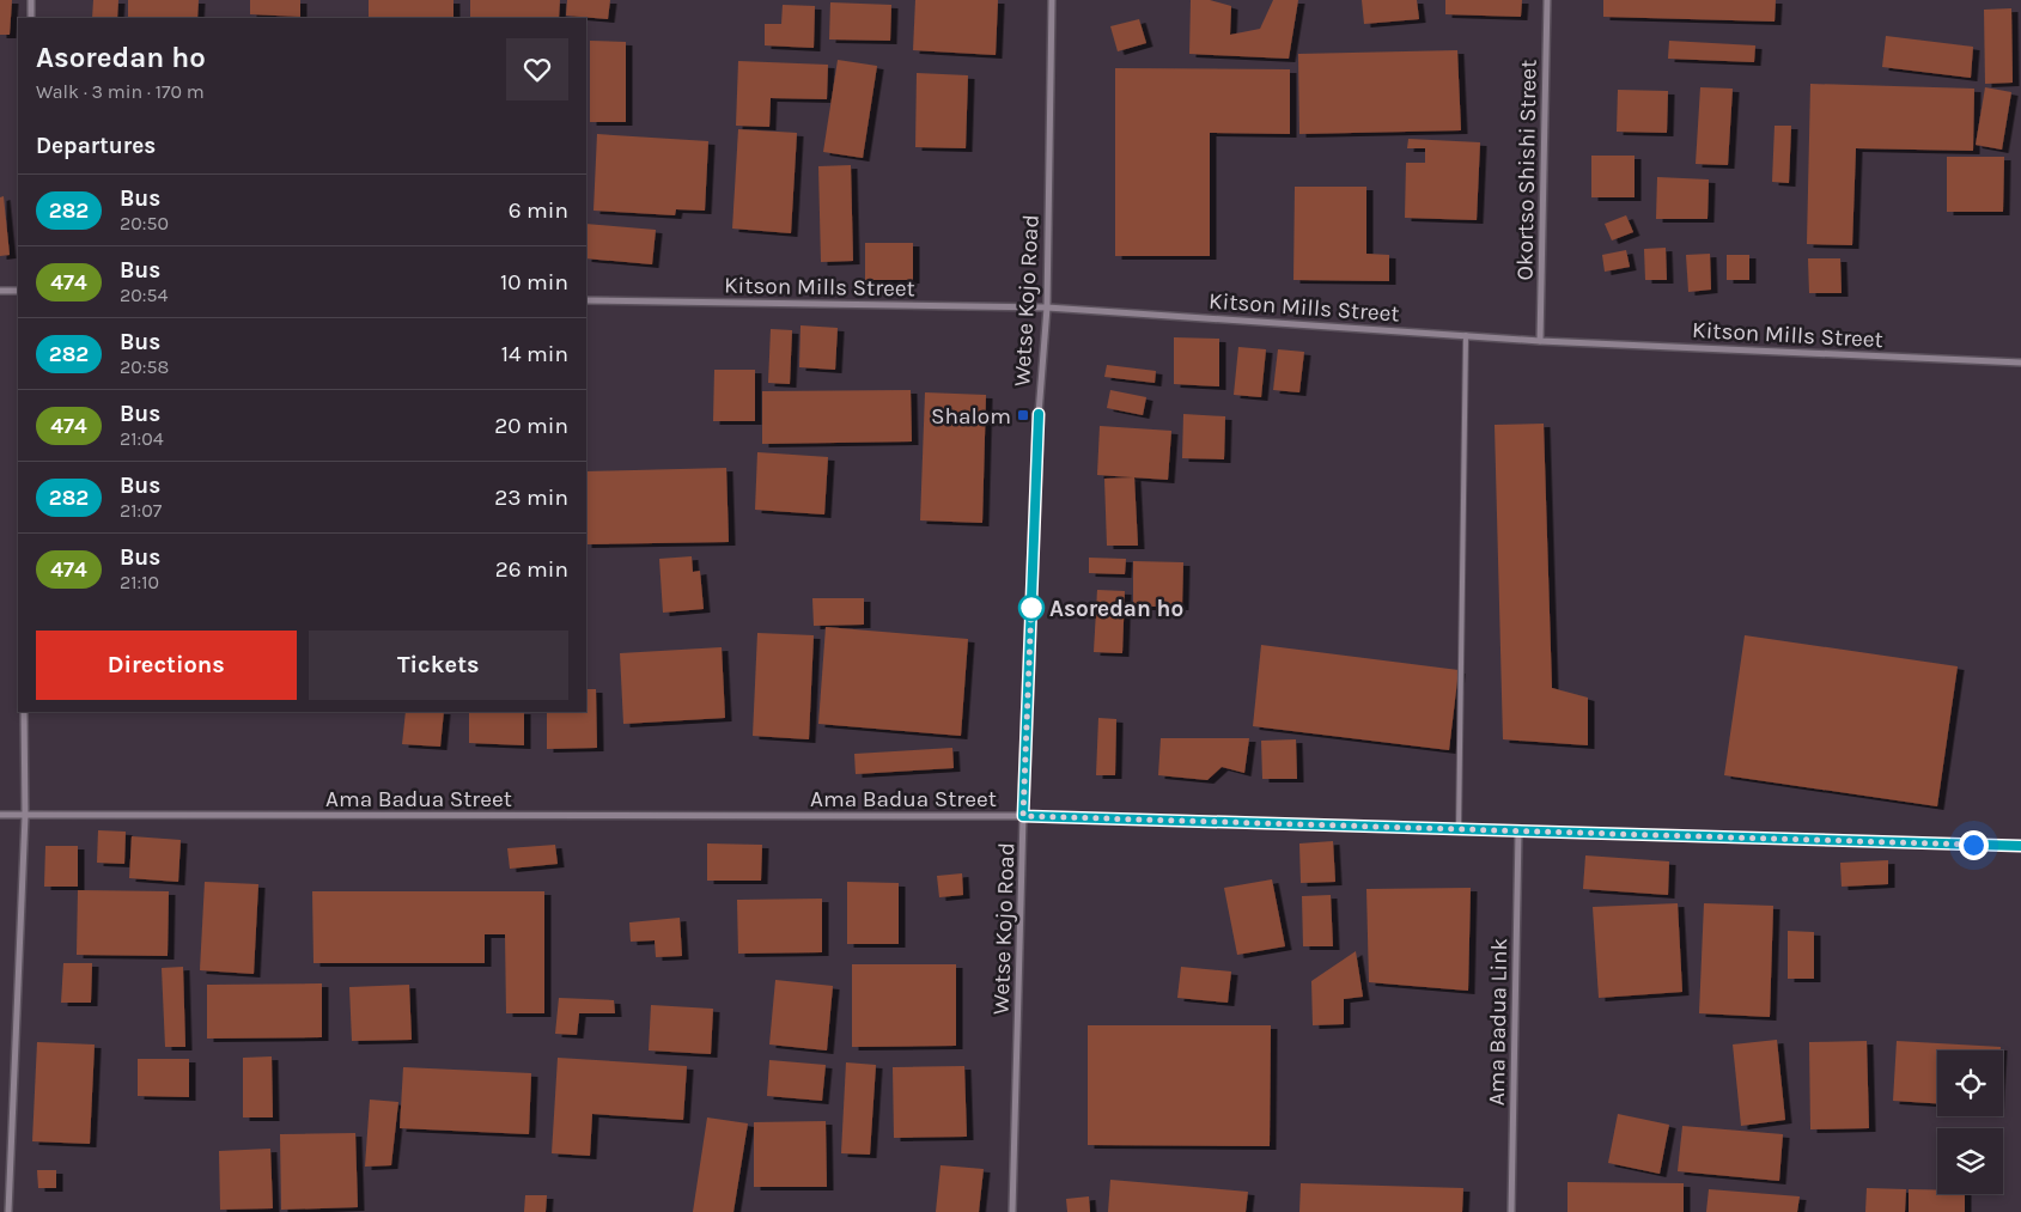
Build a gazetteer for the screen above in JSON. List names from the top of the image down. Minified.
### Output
{"streets":{"street":["Okortso Shishi Street","Kitson Mills Street","Wetse Kojo Road","Ama Badua Street","Ama Badua Link"]},"crossings":[["Okortso Shishi Street","Kitson Mills Street"],["Kitson Mills Street","Wetse Kojo Road"],["Wetse Kojo Road","Ama Badua Street"],["Ama Badua Street","Ama Badua Link"]],"places":{"transit":["Shalom"],"other":["Asoredan ho"]},"lines":["bus line 282"],"page":{"heading":[["Asoredan ho","Walk · 3 min · 170 m"],"Departures"],"list":[{"mark":"282","name":"Bus","note":"20:50","value":"6 min"},{"mark":"474","name":"Bus","note":"20:54","value":"10 min"},{"mark":"282","name":"Bus","note":"20:58","value":"14 min"},{"mark":"474","name":"Bus","note":"21:04","value":"20 min"},{"mark":"282","name":"Bus","note":"21:07","value":"23 min"},{"mark":"474","name":"Bus","note":"21:10","value":"26 min"}],"buttons":["Directions","Tickets"]}}
